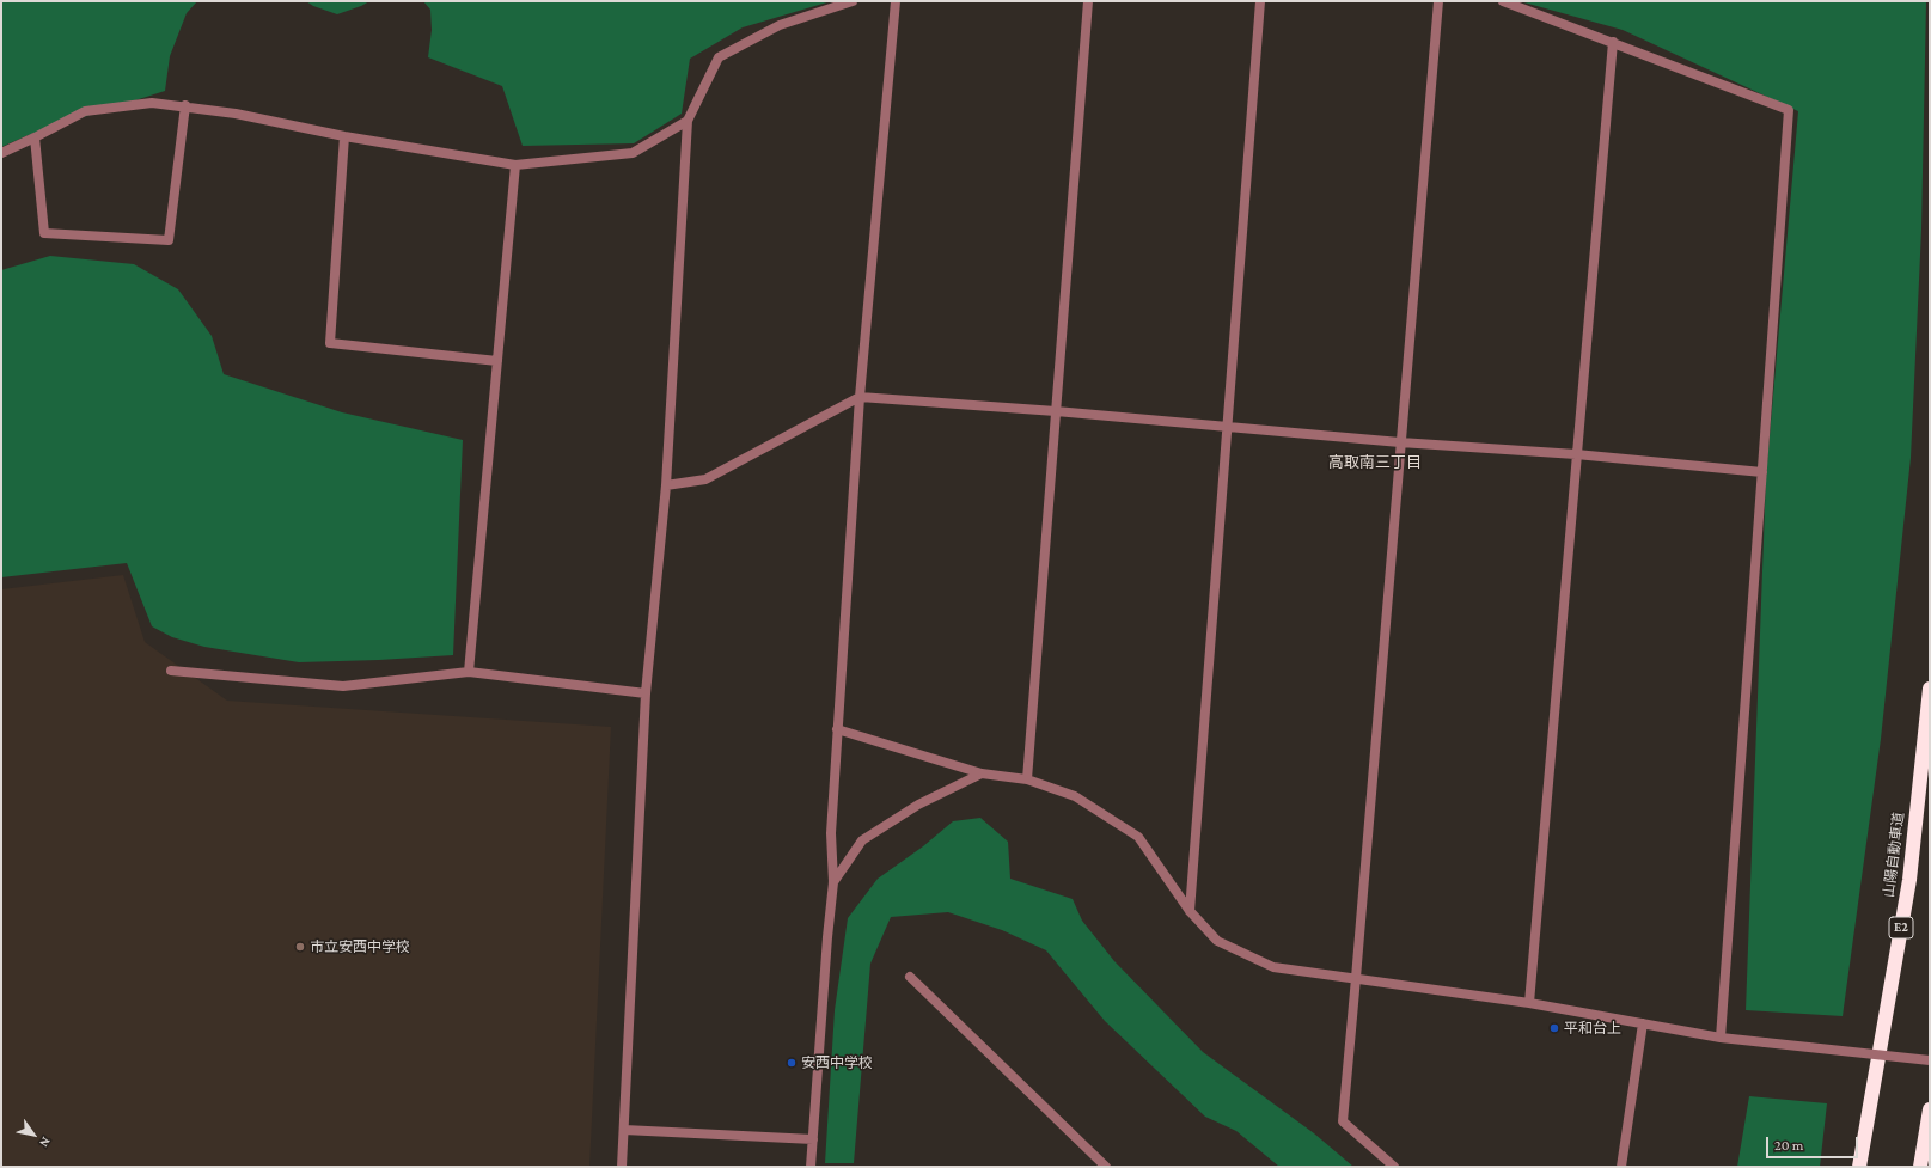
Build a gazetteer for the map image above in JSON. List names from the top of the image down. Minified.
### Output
{"streets":{"highway":["山陽自動車道","E2"]},"districts":["高取南三丁目"],"places":["市立安西中学校","平和台上","安西中学校"],"scale_bar":"20 m","north":"bottom right"}
